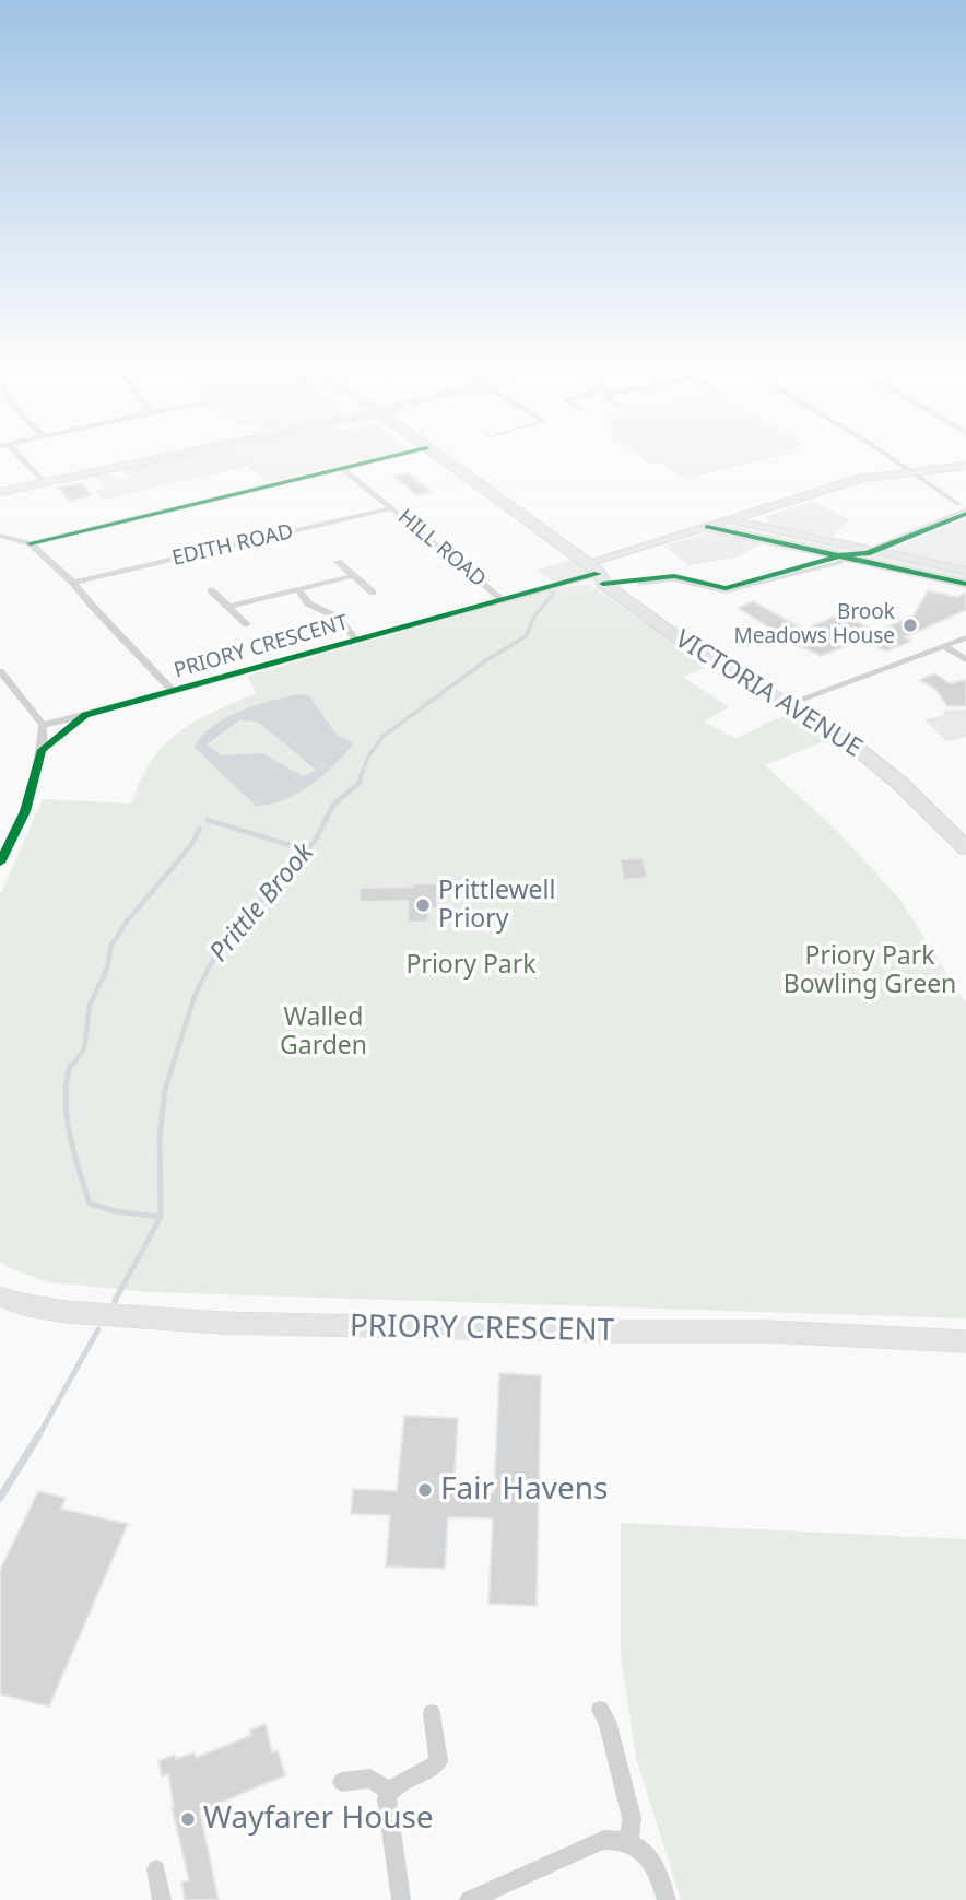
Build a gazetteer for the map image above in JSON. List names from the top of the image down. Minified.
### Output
{"streets":{"highway":["VICTORIA AVENUE"],"main road":["PRIORY CRESCENT"],"street":["EDITH ROAD","HILL ROAD"]},"crossings":[["EDITH ROAD","HILL ROAD"],["HILL ROAD","PRIORY CRESCENT"],["PRIORY CRESCENT","VICTORIA AVENUE"]],"water":["Prittle Brook"],"parks":["Priory Park Bowling Green","Priory Park","Walled Garden"],"places":["Brook Meadows House","Prittlewell Priory","Fair Havens","Wayfarer House"]}
